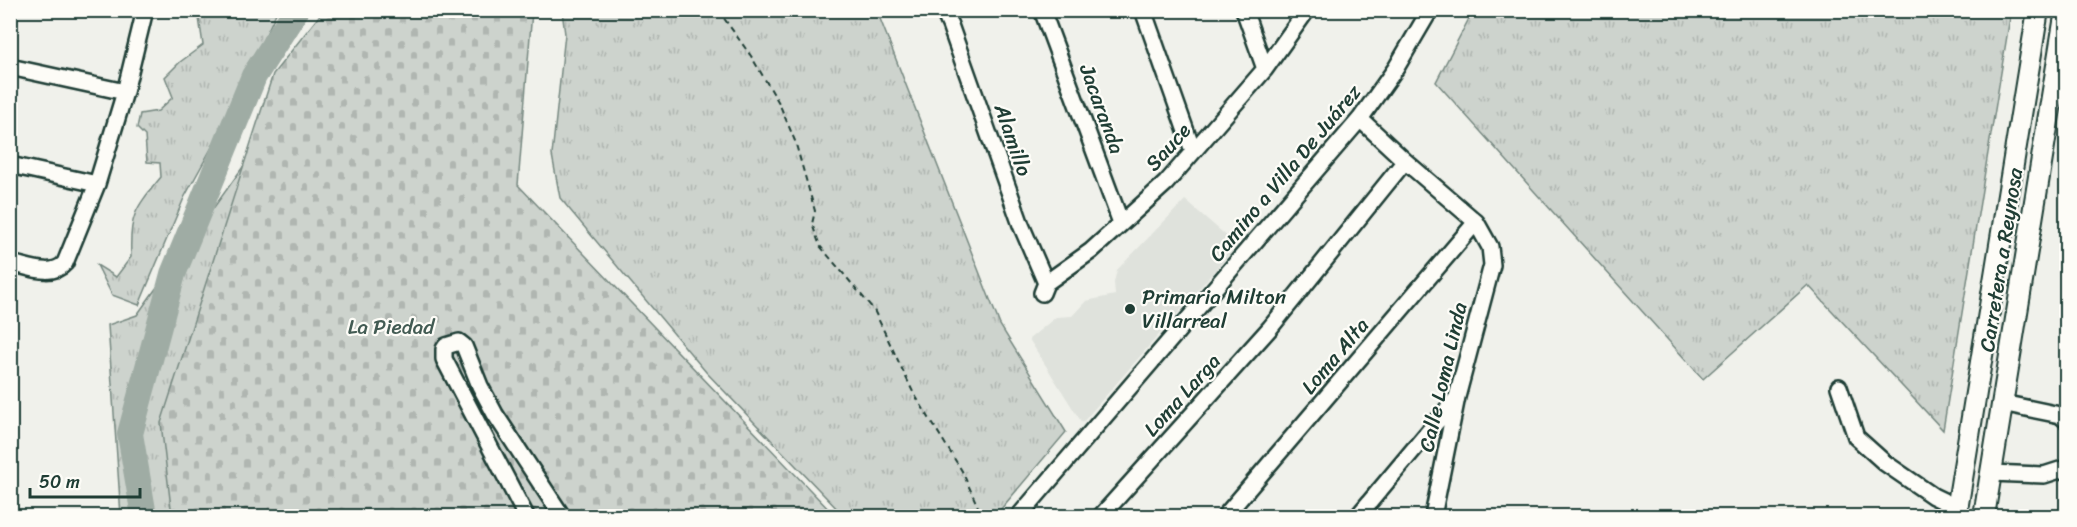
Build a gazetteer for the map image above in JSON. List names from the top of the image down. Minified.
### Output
{"streets":{"main road":["Carretera a Reynosa"],"street":["Jacaranda","Alamillo","Sauce","Camino a Villa De Juárez","Loma Alta","Calle Loma Linda","Loma Larga"]},"crossings":[["Jacaranda","Sauce"],["Alamillo","Sauce"],["Loma Alta","Calle Loma Linda"]],"parks":["La Piedad"],"places":["Primaria Milton Villarreal"],"scale_bar":"50 m"}
